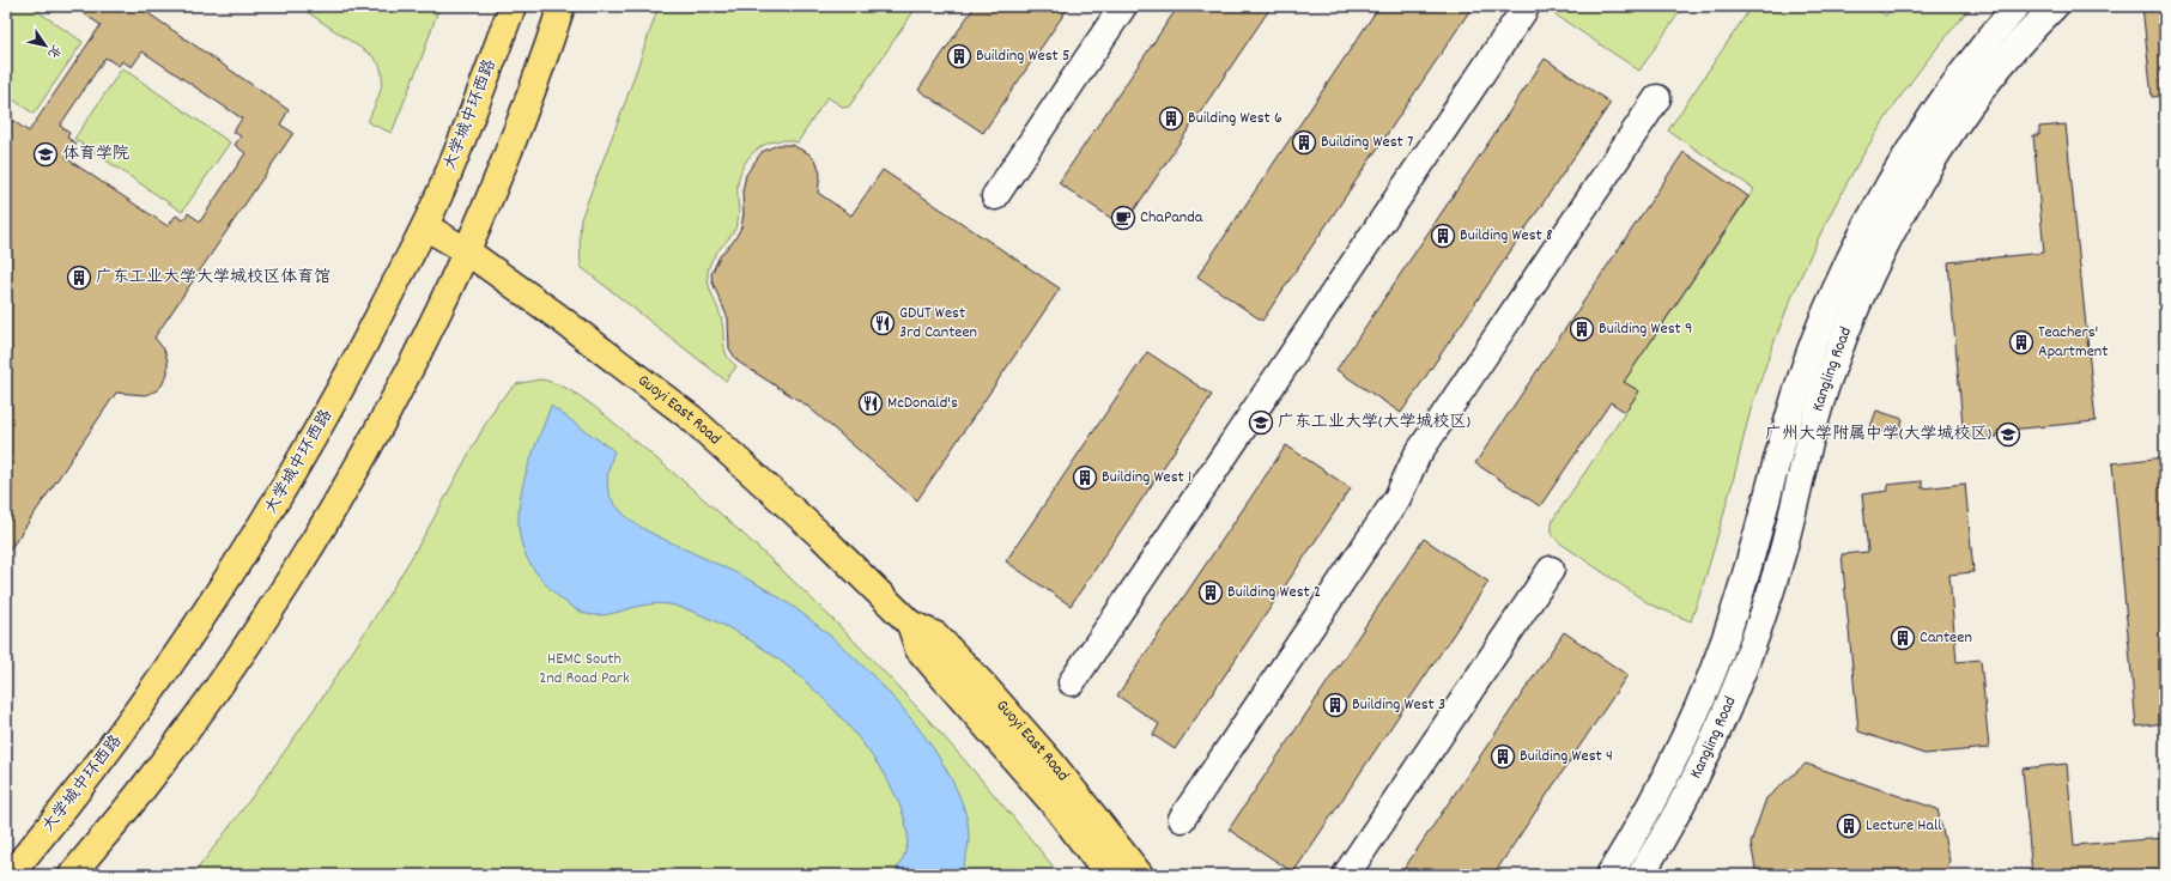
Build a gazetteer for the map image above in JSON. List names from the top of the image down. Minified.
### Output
{"streets":{"main road":["大学城中环西路","Guoyi East Road"],"street":["Kangling Road"]},"crossings":[["大学城中环西路","Guoyi East Road"]],"parks":["HEMC South 2nd Road Park"],"places":{"building":["Building West 5","Building West 6","Building West 7","Building West 8","广东工业大学大学城校区体育馆","Building West 9","Teachers' Apartment","Building West 1","Building West 2","Canteen","Building West 3","Building West 4","Lecture Hall"],"school or university":["体育学院","广东工业大学(大学城校区)","广州大学附属中学(大学城校区)"],"cafe":["ChaPanda"],"restaurant":["GDUT West 3rd Canteen","McDonald's"]},"north":"bottom right"}
